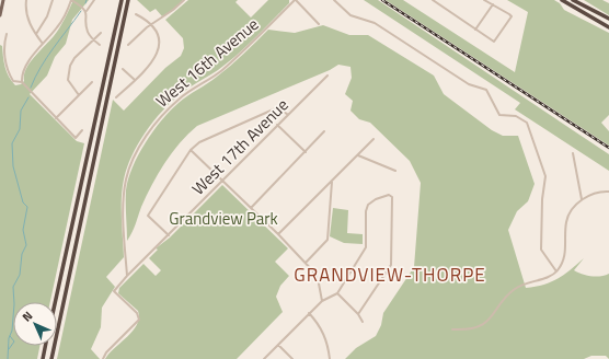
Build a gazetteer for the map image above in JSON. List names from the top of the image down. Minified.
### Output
{"streets":{"street":["West 16th Avenue","West 17th Avenue"]},"crossings":[["West 16th Avenue","West 17th Avenue"]],"districts":["GRANDVIEW-THORPE"],"parks":["Grandview Park"],"north":"top left"}
